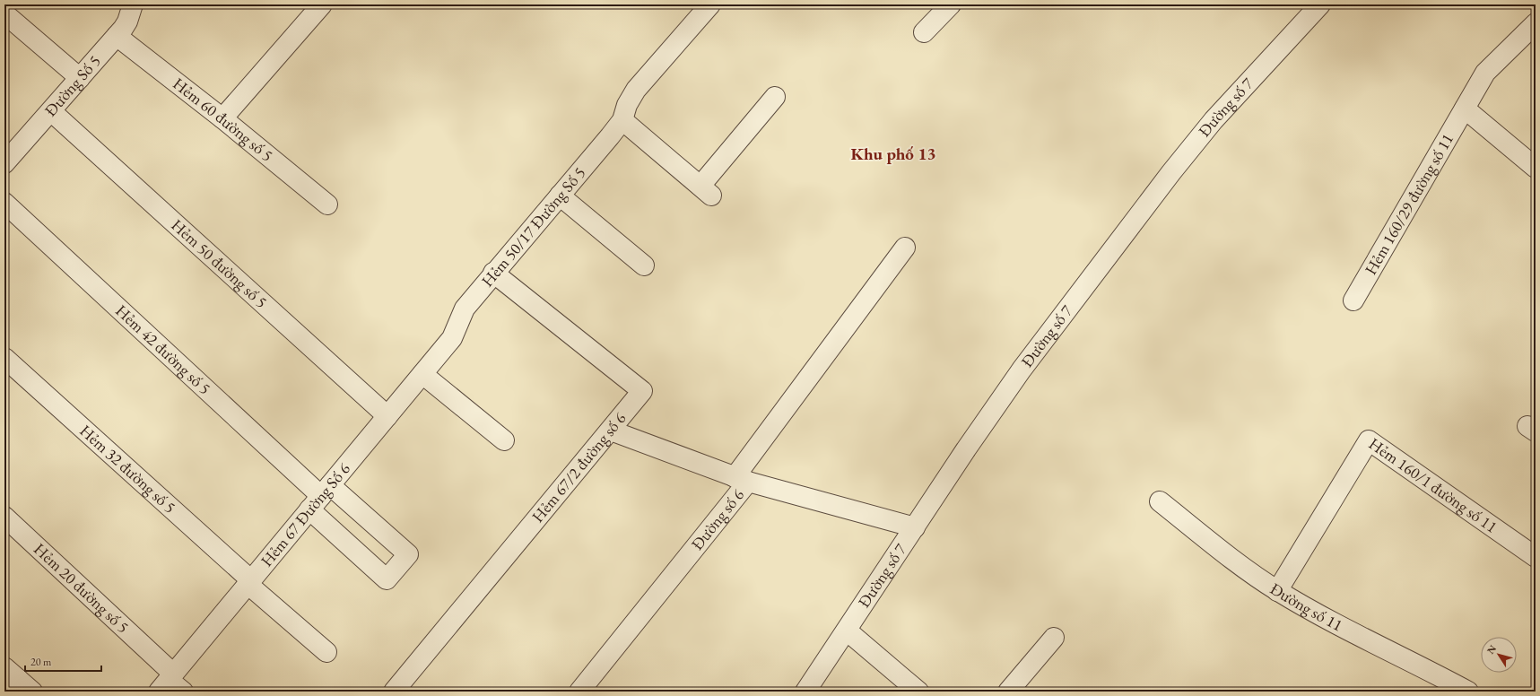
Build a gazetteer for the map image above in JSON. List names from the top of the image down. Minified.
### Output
{"streets":{"street":["Đường Số 5","Đường số 7","Hẻm 60 đường số 5","Hẻm 160/29 đường số 11","Hẻm 50/17 Đường Số 5","Hẻm 50 đường số 5","Hẻm 42 đường số 5","Hẻm 67/2 đường số 6","Hẻm 32 đường số 5","Hẻm 160/1 đường số 11","Hẻm 67 Đường Số 6","Đường số 6","Hẻm 20 đường số 5","Đường số 11"]},"crossings":[["Đường Số 5","Hẻm 60 đường số 5"],["Đường Số 5","Hẻm 50 đường số 5"],["Đường số 7","Đường số 6"],["Hẻm 50/17 Đường Số 5","Hẻm 67/2 đường số 6"],["Hẻm 50/17 Đường Số 5","Hẻm 67 Đường Số 6"],["Hẻm 50 đường số 5","Hẻm 67 Đường Số 6"],["Hẻm 42 đường số 5","Hẻm 67 Đường Số 6"],["Hẻm 32 đường số 5","Hẻm 67 Đường Số 6"],["Hẻm 160/1 đường số 11","Đường số 11"],["Hẻm 67 Đường Số 6","Hẻm 20 đường số 5"]],"districts":["Khu phố 13"],"scale_bar":"20 m","north":"top left"}
